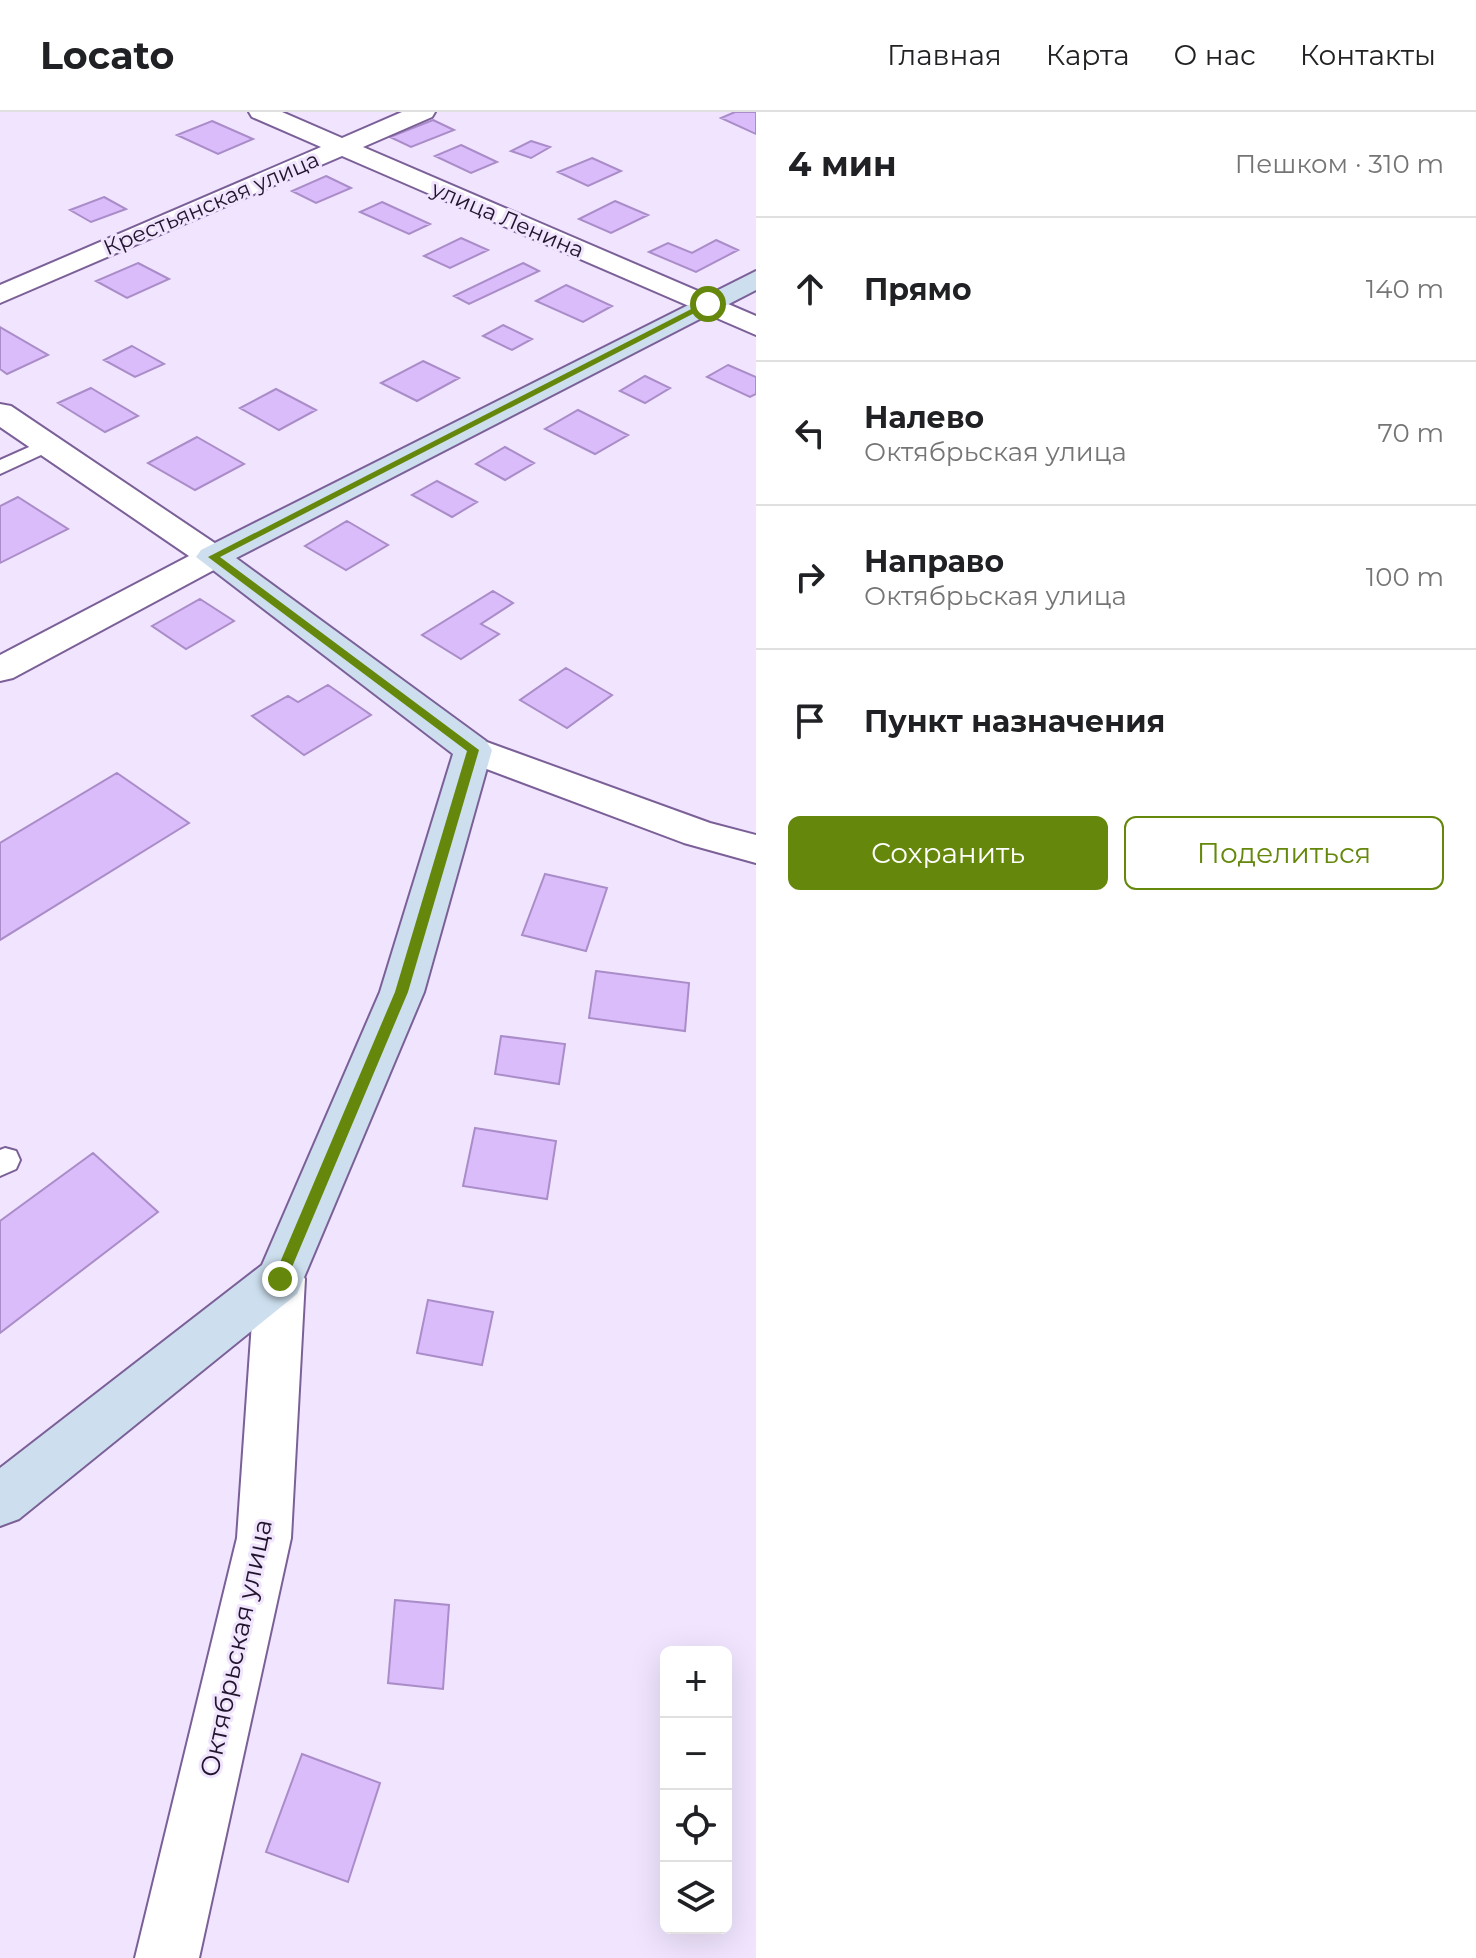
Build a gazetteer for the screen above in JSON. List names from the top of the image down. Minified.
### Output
{"streets":{"street":["Крестьянская улица","улица Ленина","Октябрьская улица"]},"crossings":[["Крестьянская улица","улица Ленина"]],"page":{"header":"Locato","nav":["Главная","Карта","О нас","Контакты"],"heading":["4 мин","Пешком · 310 m"],"list":[["Прямо","140 m"],["Налево","Октябрьская улица","70 m"],["Направо","Октябрьская улица","100 m"],"Пункт назначения"],"buttons":["Сохранить","Поделиться"],"map_buttons":["+","−"]}}
